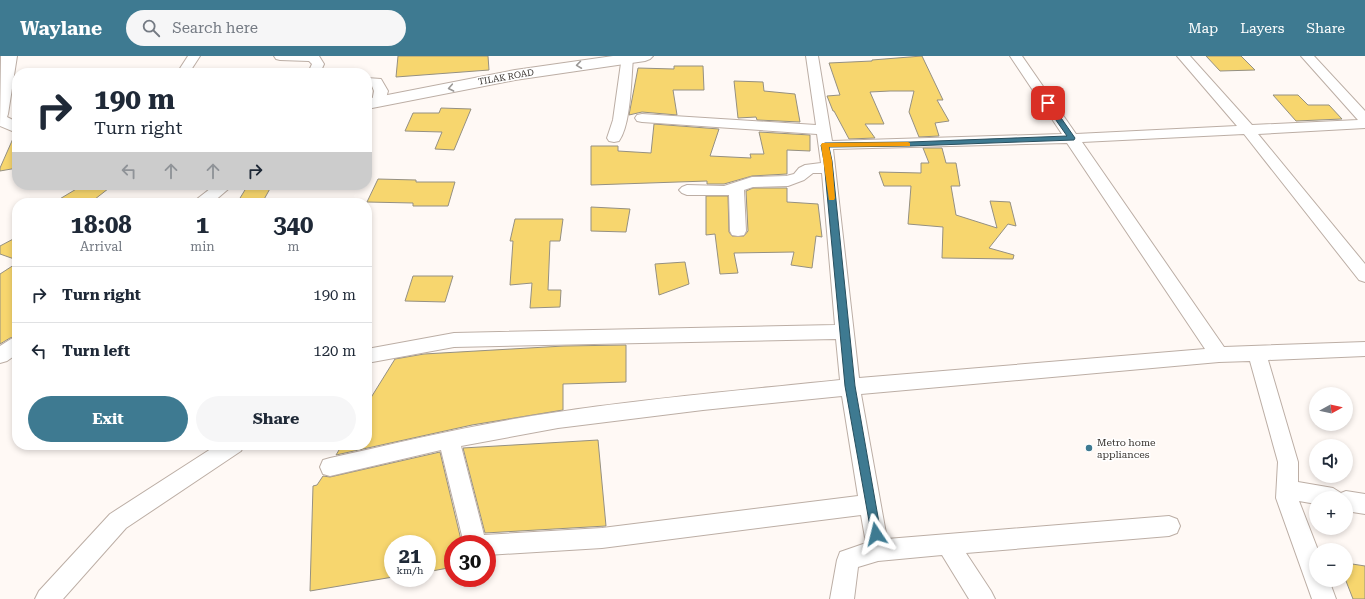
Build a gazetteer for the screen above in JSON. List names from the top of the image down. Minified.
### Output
{"streets":{"street":["TILAK ROAD"]},"one_way":["TILAK ROAD"],"places":["Metro home appliances"],"north":"right","page":{"header":"Waylane","search":"Search here","nav":["Map","Layers","Share"],"turn":["190 m","Turn right"],"eta":["18:08","Arrival","1","min","340","m"],"list":[{"name":"Turn right","value":"190 m"},{"name":"Turn left","value":"120 m"}],"map_buttons":["+","−"],"buttons":["Exit","Share"],"speed":"21 km/h","limit":"30"}}
